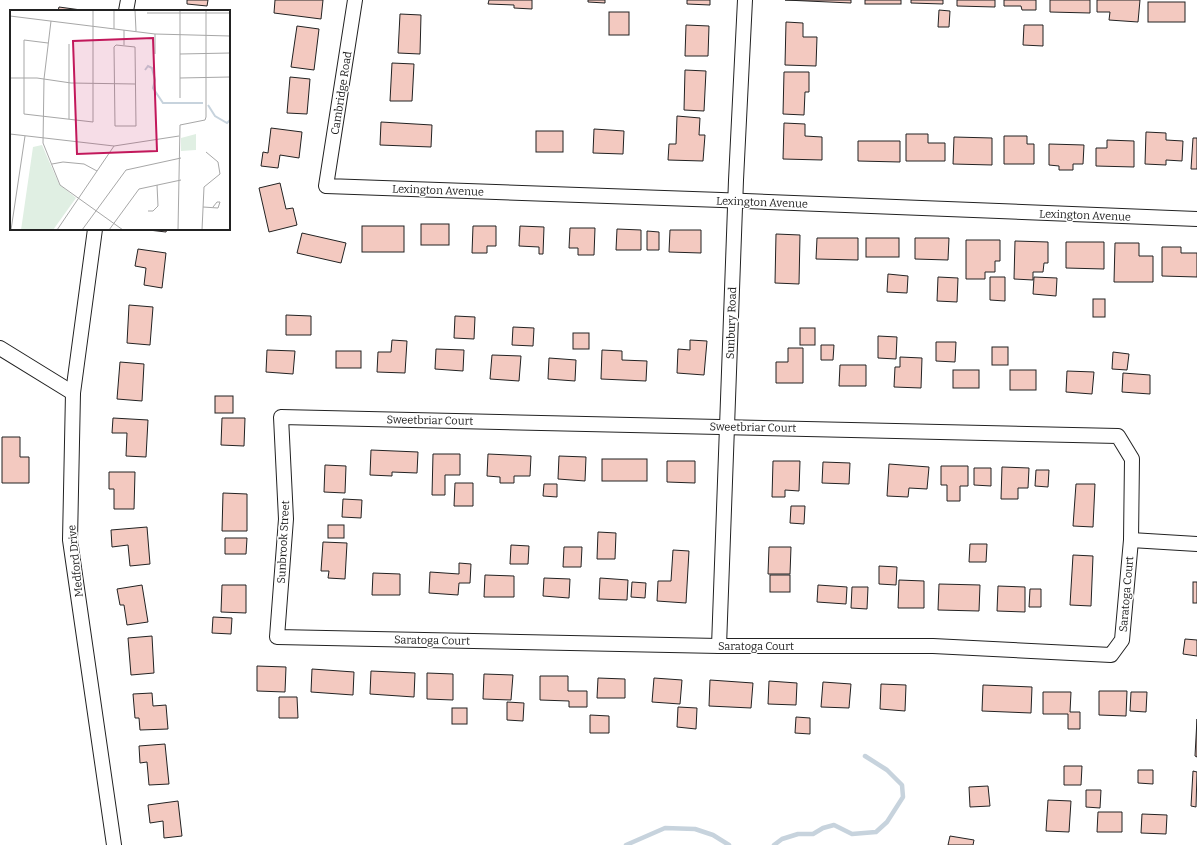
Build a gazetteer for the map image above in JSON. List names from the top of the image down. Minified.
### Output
{"streets":{"street":["Cambridge Road","Lexington Avenue","Sunbury Road","Sweetbriar Court","Sunbrook Street","Medford Drive","Saratoga Court"]},"crossings":[["Cambridge Road","Lexington Avenue"],["Lexington Avenue","Sunbury Road"],["Sunbury Road","Sweetbriar Court"],["Sunbury Road","Saratoga Court"],["Sweetbriar Court","Sunbrook Street"],["Sweetbriar Court","Saratoga Court"],["Sunbrook Street","Saratoga Court"]]}
